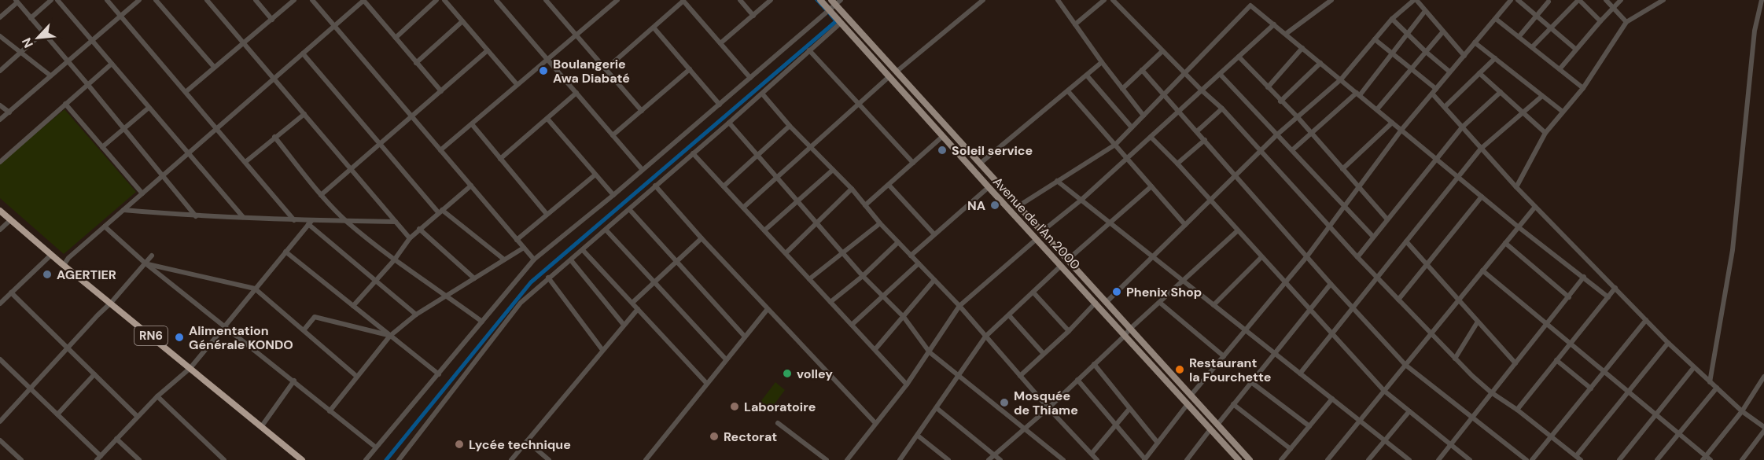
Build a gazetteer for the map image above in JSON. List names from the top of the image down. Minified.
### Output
{"streets":{"highway":["RN6"],"main road":["Avenue de l'An 2000"]},"places":["Boulangerie Awa Diabaté","Soleil service","NA","AGERTIER","Phenix Shop","Alimentation Générale KONDO","Restaurant la Fourchette","volley","Mosquée de Thiame","Laboratoire","Rectorat","Lycée technique"],"north":"bottom left"}
